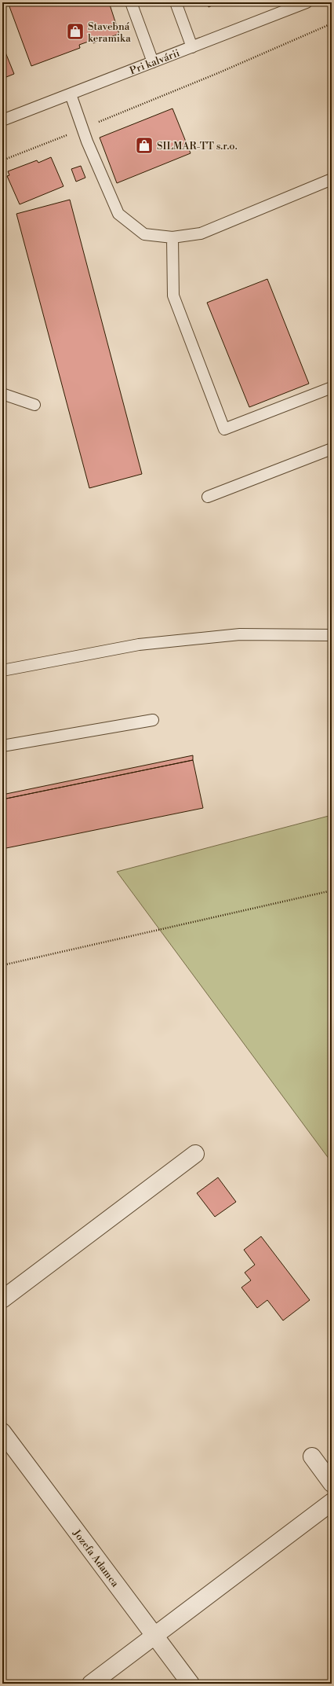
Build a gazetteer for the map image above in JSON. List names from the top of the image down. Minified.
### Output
{"streets":{"street":["Jozefa Adamca"],"lane":["Pri kalvárii"]},"places":{"shop":["Stavebná keramika","SILMAR-TT s.r.o."]}}
